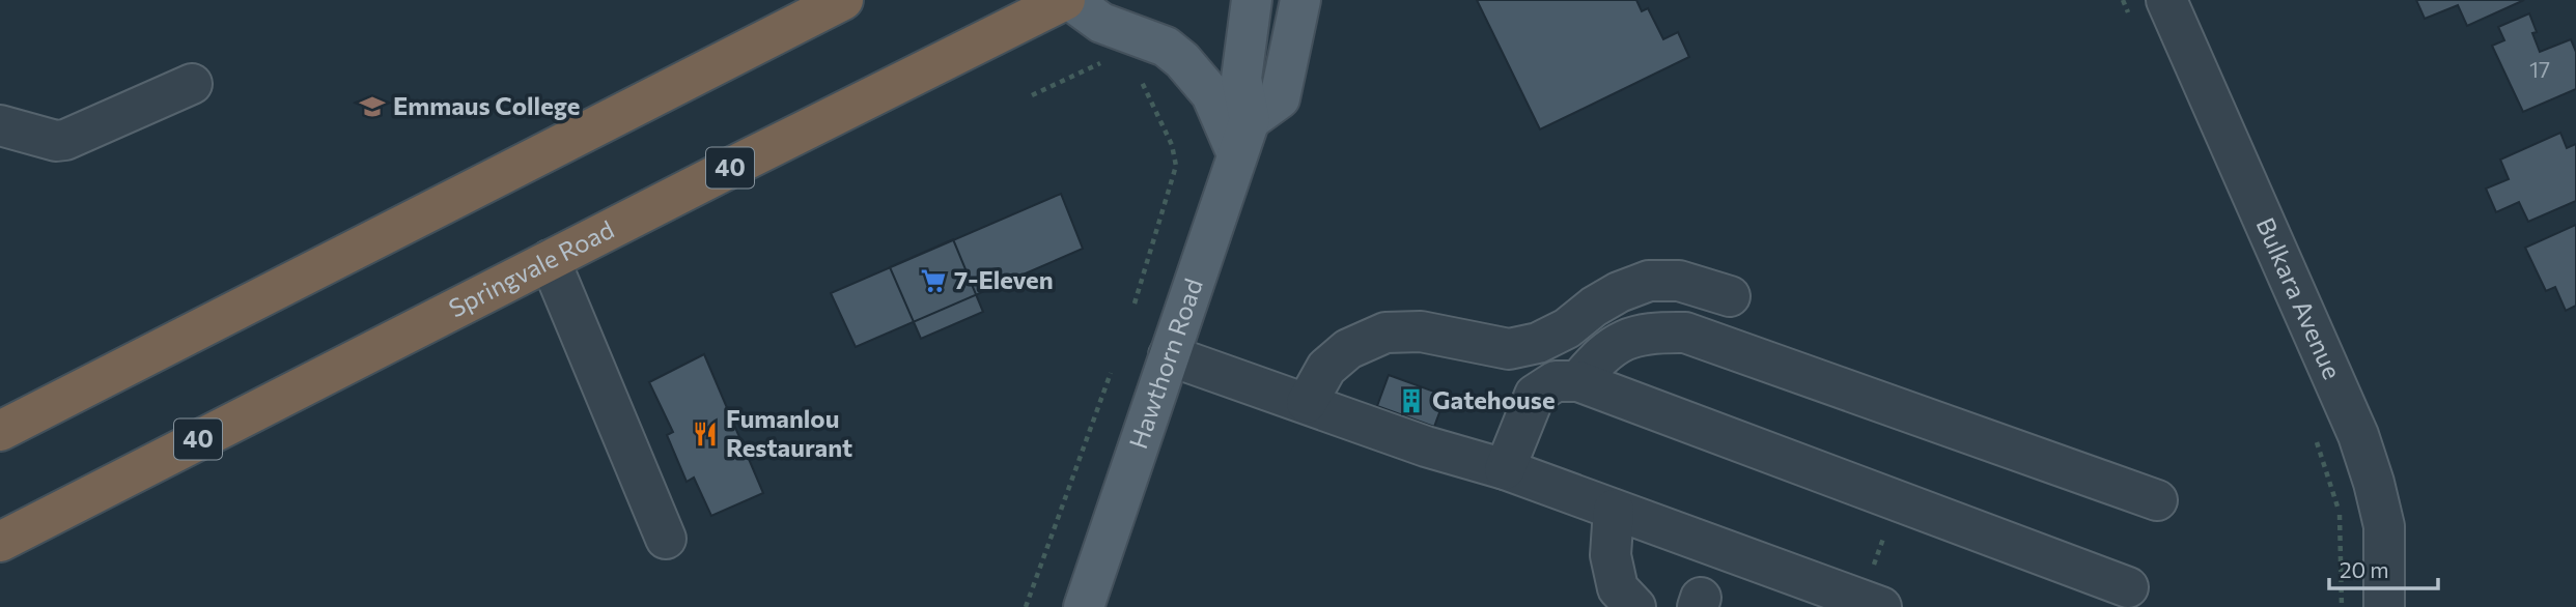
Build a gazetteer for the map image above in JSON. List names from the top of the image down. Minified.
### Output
{"streets":{"highway":["40","Springvale Road"],"main road":["Hawthorn Road"],"street":["Bulkara Avenue"]},"places":{"school or university":["Emmaus College"],"supermarket":["7-Eleven"],"building":["Gatehouse"],"restaurant":["Fumanlou Restaurant"]},"house_numbers":["17"],"scale_bar":"20 m"}
